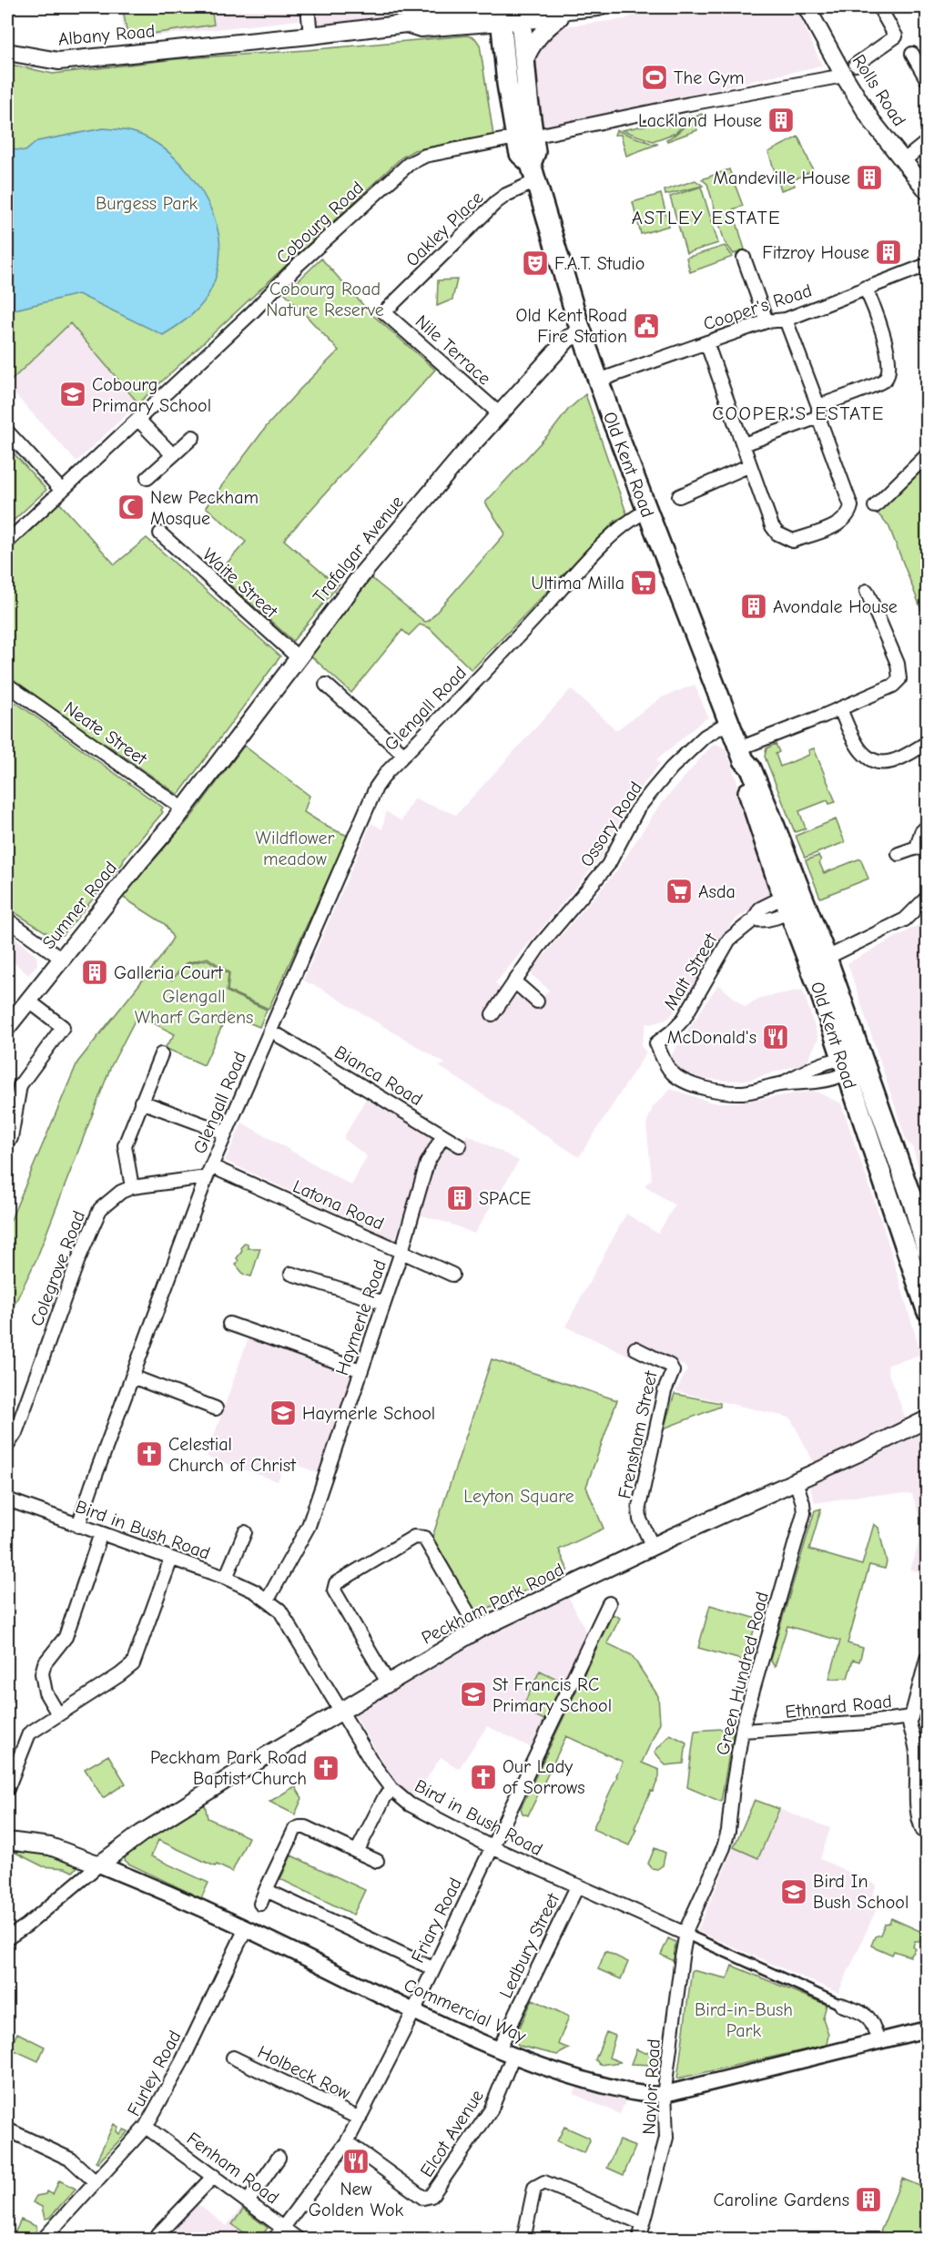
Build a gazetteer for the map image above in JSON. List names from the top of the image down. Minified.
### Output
{"streets":{"highway":["Old Kent Road"],"main road":["Albany Road","Rolls Road","Trafalgar Avenue","Sumner Road","Peckham Park Road","Commercial Way"],"street":["Cobourg Road","Oakley Place","Cooper's Road","Nile Terrace","Waite Street","Glengall Road","Neate Street","Ossory Road","Malt Street","Bianca Road","Latona Road","Colegrove Road","Haymerle Road","Frensham Street","Bird in Bush Road","Green Hundred Road","Ethnard Road","Friary Road","Ledbury Street","Holbeck Row","Furley Road","Naylor Road","Elcot Avenue","Fenham Road"]},"crossings":[["Albany Road","Old Kent Road"],["Rolls Road","Cobourg Road"],["Cobourg Road","Old Kent Road"],["Oakley Place","Nile Terrace"],["Oakley Place","Old Kent Road"],["Cooper's Road","Old Kent Road"],["Nile Terrace","Trafalgar Avenue"],["Old Kent Road","Trafalgar Avenue"],["Old Kent Road","Glengall Road"],["Old Kent Road","Ossory Road"],["Old Kent Road","Malt Street"],["Trafalgar Avenue","Waite Street"],["Trafalgar Avenue","Neate Street"],["Trafalgar Avenue","Sumner Road"],["Glengall Road","Latona Road"],["Glengall Road","Colegrove Road"],["Glengall Road","Bird in Bush Road"],["Neate Street","Sumner Road"],["Bianca Road","Haymerle Road"],["Latona Road","Haymerle Road"],["Haymerle Road","Bird in Bush Road"],["Frensham Street","Peckham Park Road"],["Bird in Bush Road","Peckham Park Road"],["Bird in Bush Road","Green Hundred Road"],["Bird in Bush Road","Friary Road"],["Bird in Bush Road","Ledbury Street"],["Bird in Bush Road","Commercial Way"],["Bird in Bush Road","Naylor Road"],["Peckham Park Road","Green Hundred Road"],["Peckham Park Road","Commercial Way"],["Green Hundred Road","Ethnard Road"],["Green Hundred Road","Naylor Road"],["Friary Road","Commercial Way"],["Friary Road","Holbeck Row"],["Friary Road","Elcot Avenue"],["Friary Road","Fenham Road"],["Ledbury Street","Commercial Way"],["Commercial Way","Furley Road"],["Commercial Way","Naylor Road"],["Commercial Way","Elcot Avenue"],["Furley Road","Fenham Road"]],"districts":["ASTLEY ESTATE","COOPER'S ESTATE"],"parks":["Burgess Park","Cobourg Road Nature Reserve","Wildflower meadow","Glengall Wharf Gardens","Leyton Square","Bird-in-Bush Park"],"places":{"sports":["The Gym"],"building":["Lackland House","Mandeville House","Fitzroy House","Avondale House","Galleria Court","SPACE","Caroline Gardens"],"theatre":["F.A.T. Studio"],"public building":["Old Kent Road Fire Station"],"school or university":["Cobourg Primary School","Haymerle School","St Francis RC Primary School","Bird In Bush School"],"mosque":["New Peckham Mosque"],"supermarket":["Ultima Milla","Asda"],"restaurant":["McDonald's","New Golden Wok"],"church":["Celestial Church of Christ","Peckham Park Road Baptist Church","Our Lady of Sorrows"]}}
